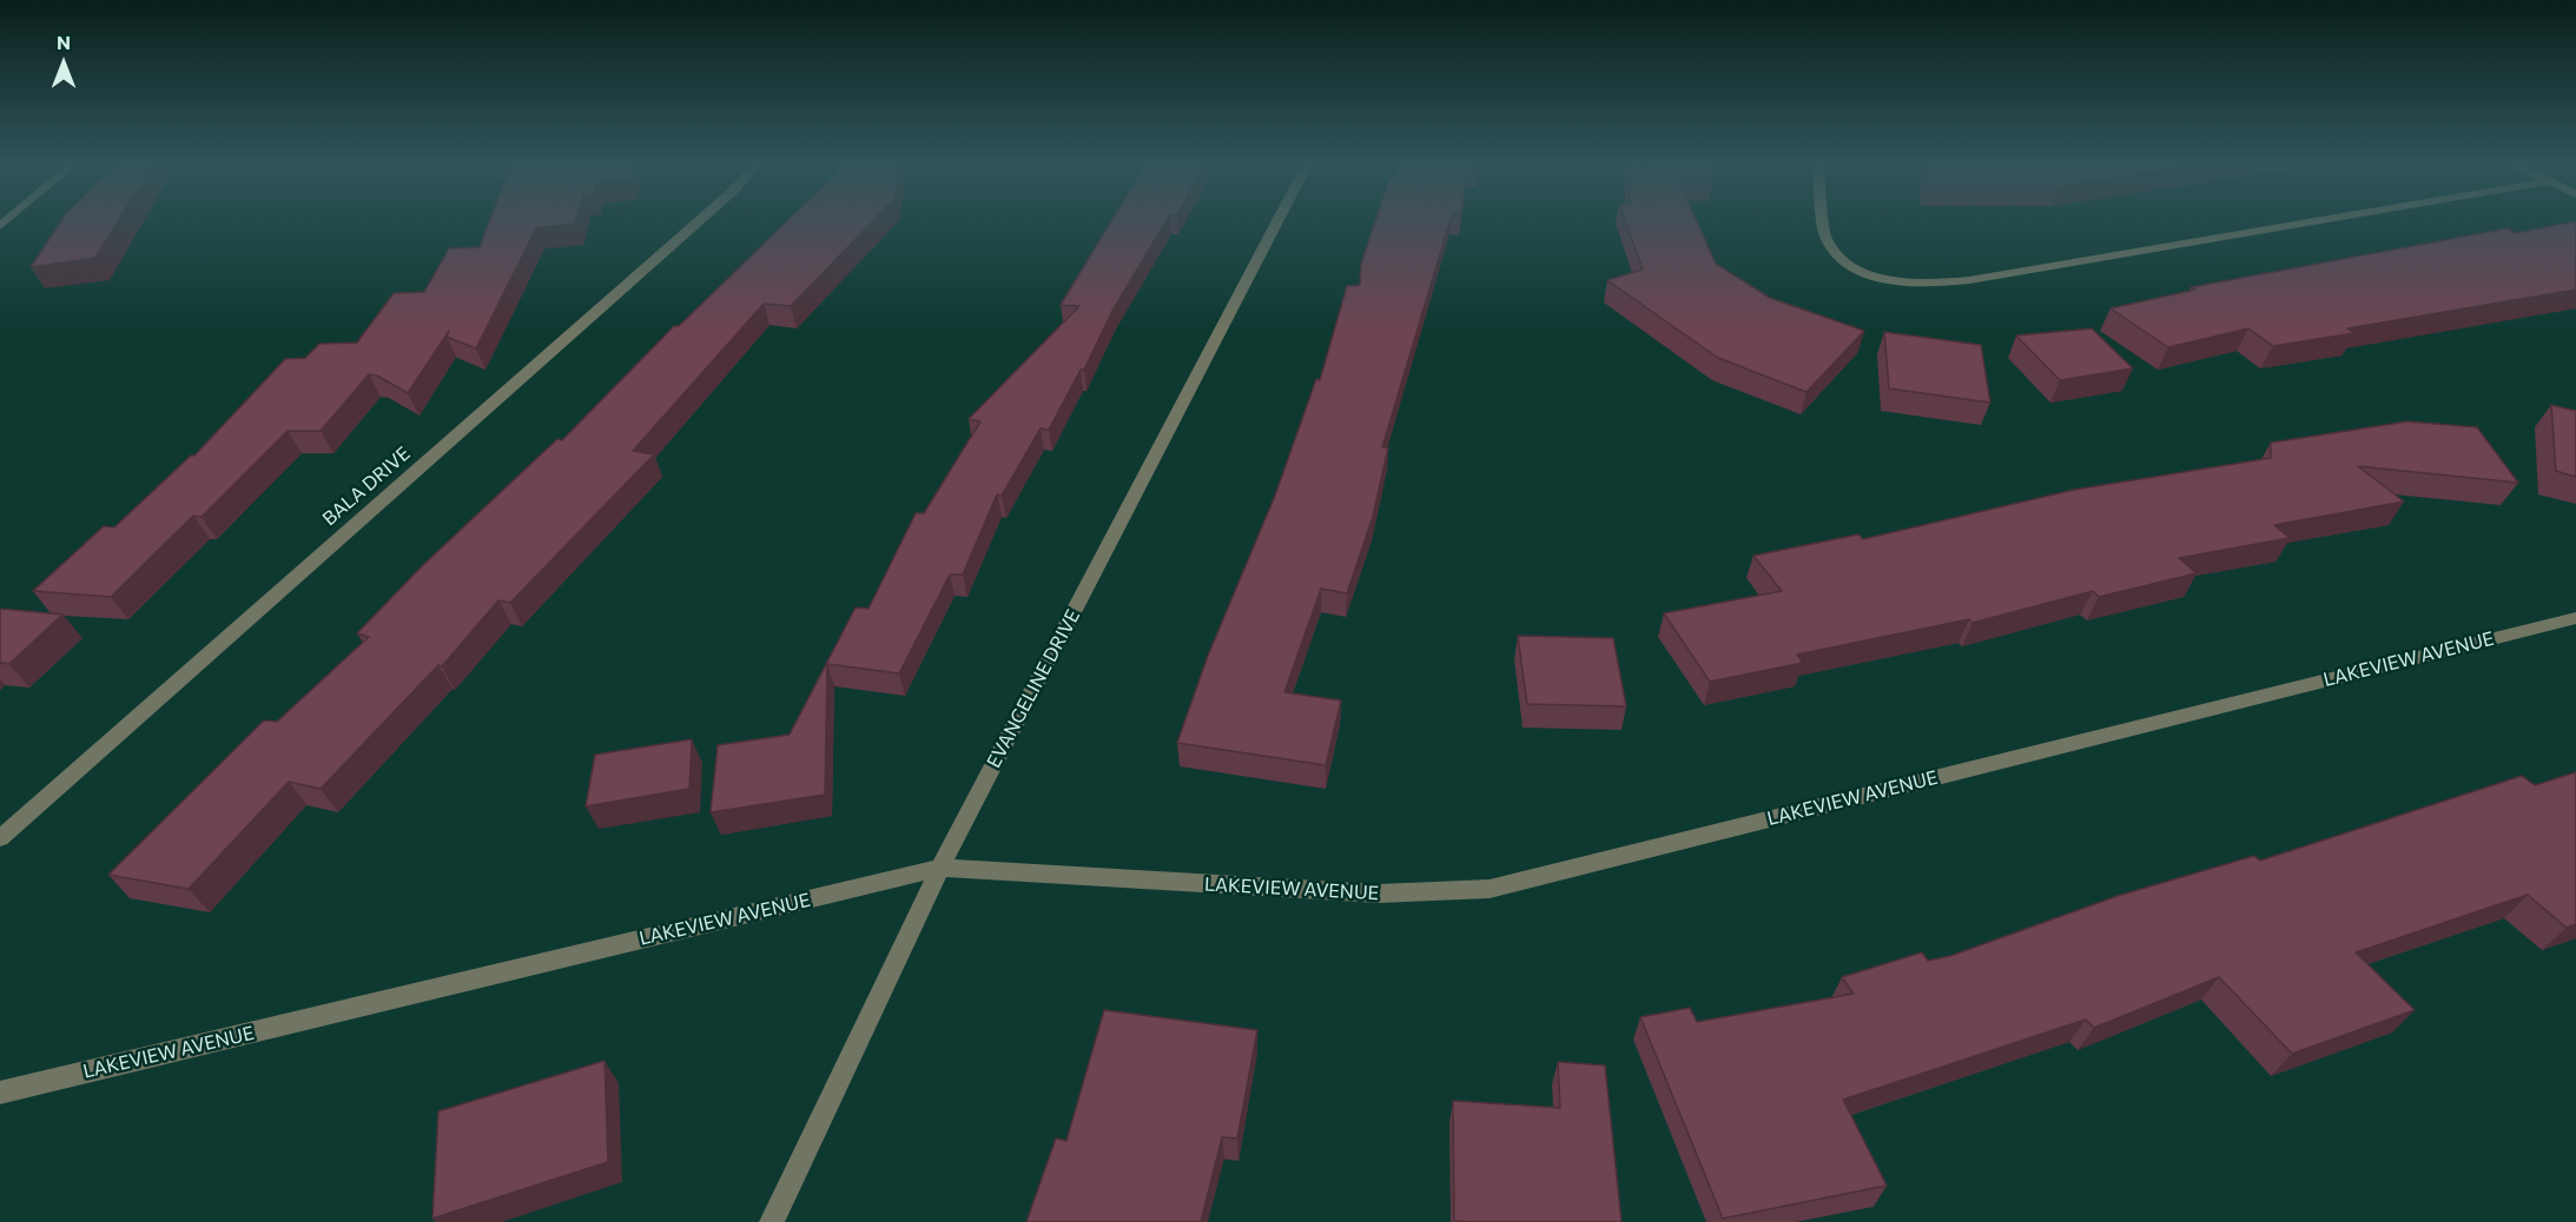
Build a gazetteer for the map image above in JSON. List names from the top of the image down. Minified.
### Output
{"streets":{"street":["BALA DRIVE","LAKEVIEW AVENUE","EVANGELINE DRIVE"]},"crossings":[["LAKEVIEW AVENUE","EVANGELINE DRIVE"]],"north":"top"}
